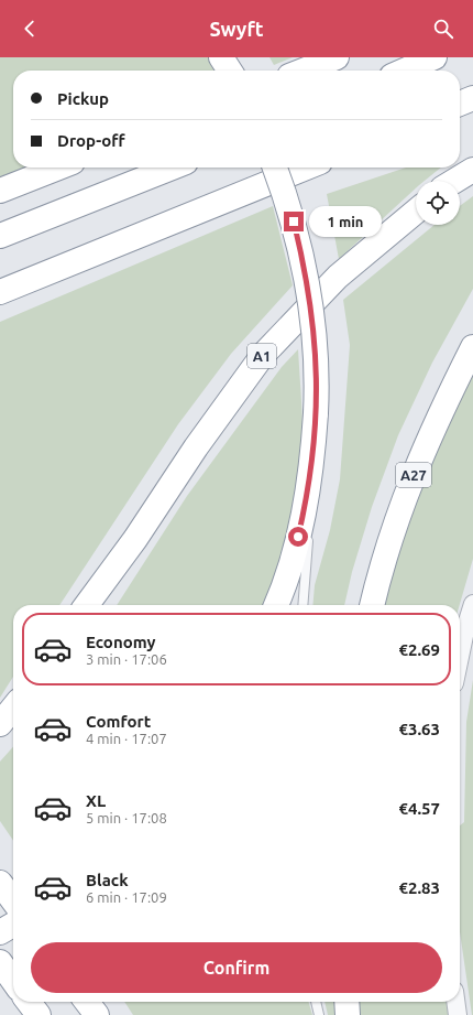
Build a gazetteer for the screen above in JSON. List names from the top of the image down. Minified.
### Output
{"streets":{"highway":["A1","A27"]},"page":{"header":"Swyft","banner":["Pickup","Drop-off"],"bubble":"1 min","list":[{"name":"Economy","note":"3 min · 17:06","value":"€2.69"},{"name":"Comfort","note":"4 min · 17:07","value":"€3.63"},{"name":"XL","note":"5 min · 17:08","value":"€4.57"},{"name":"Black","note":"6 min · 17:09","value":"€2.83"}],"buttons":"Confirm"}}
